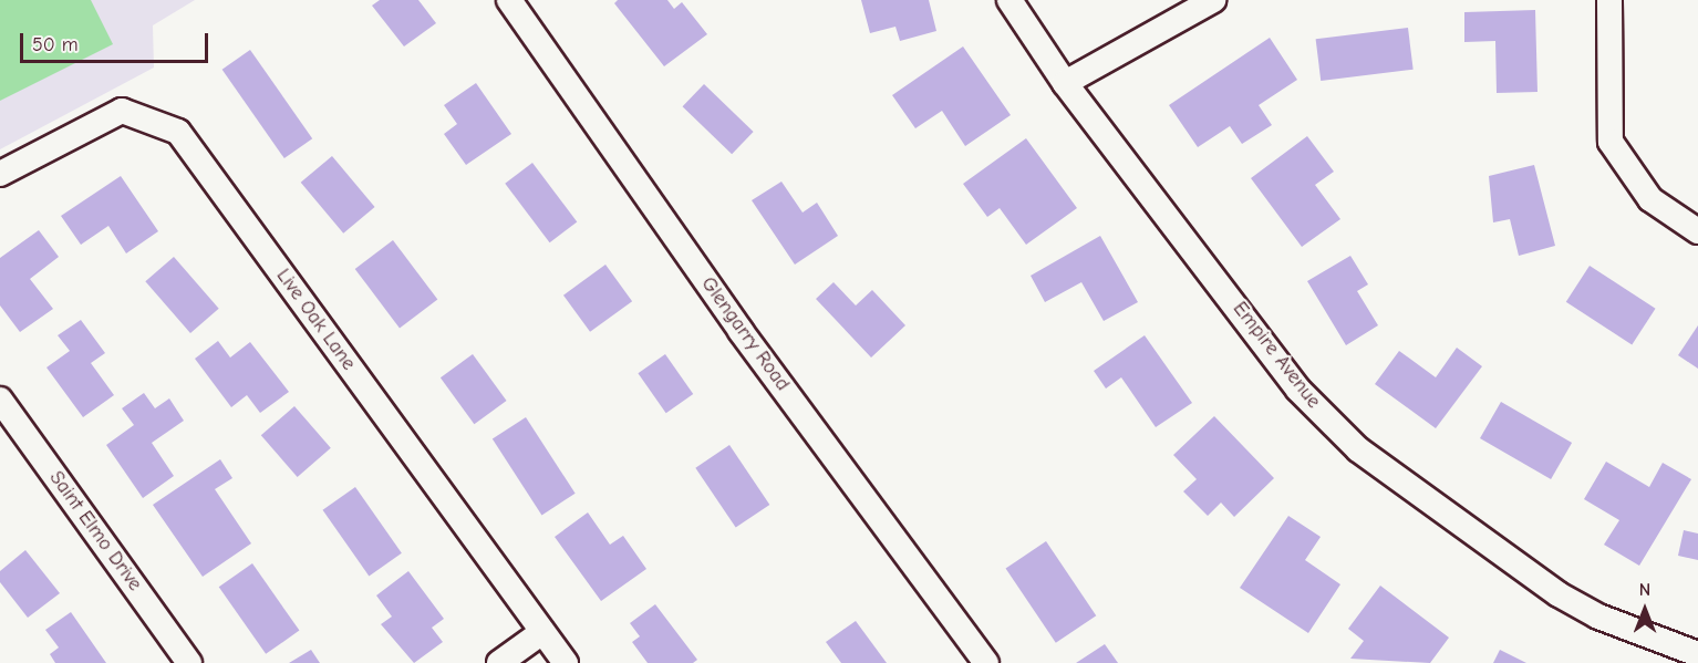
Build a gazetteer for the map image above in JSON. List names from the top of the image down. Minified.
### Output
{"streets":{"street":["Live Oak Lane","Glengarry Road","Empire Avenue","Saint Elmo Drive"]},"scale_bar":"50 m","north":"top"}
